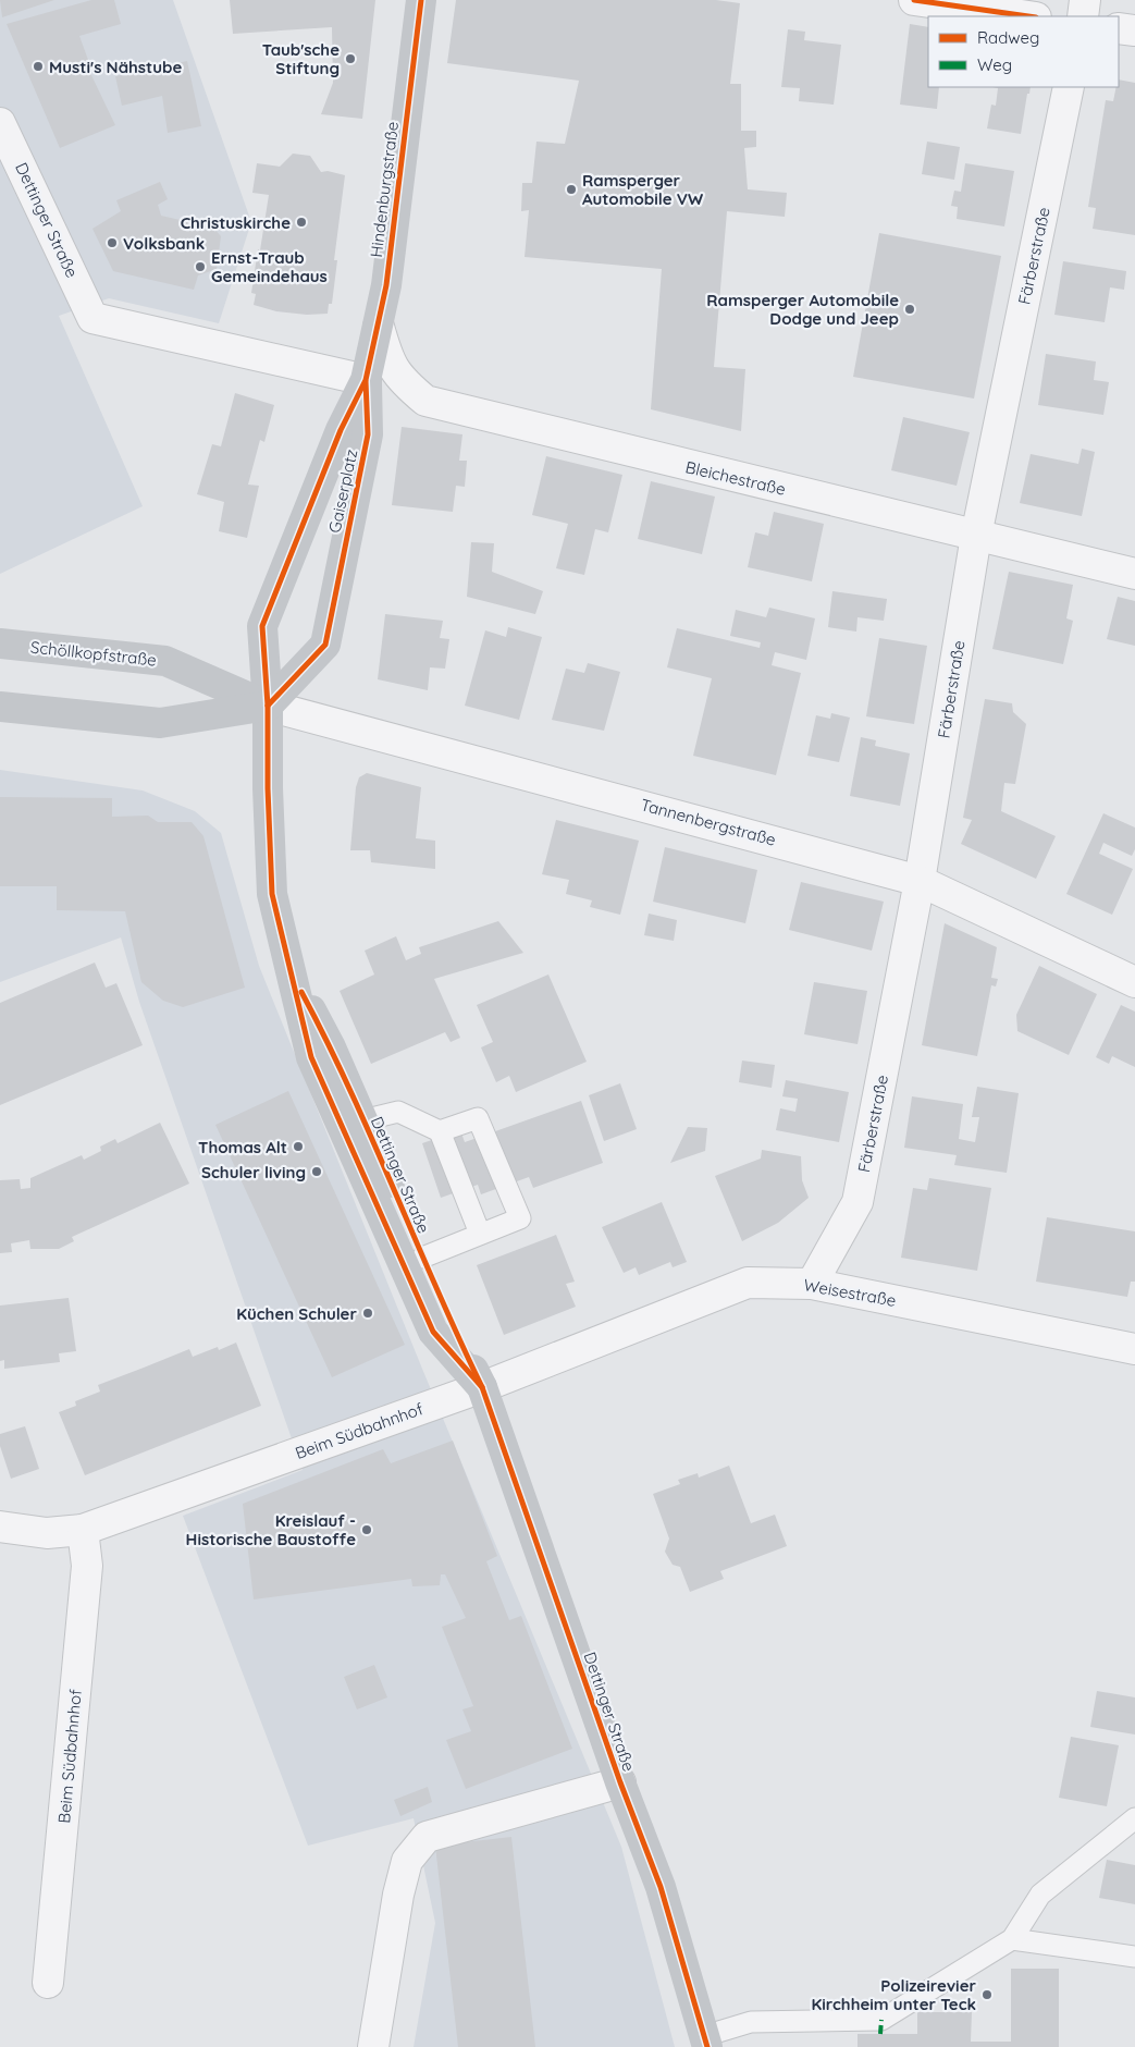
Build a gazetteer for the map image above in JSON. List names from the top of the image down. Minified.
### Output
{"streets":{"main road":["Hindenburgstraße","Dettinger Straße","Gaiserplatz","Schöllkopfstraße"],"street":["Färberstraße","Bleichestraße","Tannenbergstraße","Weisestraße","Beim Südbahnhof"]},"crossings":[["Hindenburgstraße","Dettinger Straße"],["Hindenburgstraße","Bleichestraße"],["Hindenburgstraße","Gaiserplatz"],["Dettinger Straße","Gaiserplatz"],["Dettinger Straße","Schöllkopfstraße"],["Dettinger Straße","Tannenbergstraße"],["Dettinger Straße","Weisestraße"],["Dettinger Straße","Beim Südbahnhof"],["Färberstraße","Bleichestraße"],["Färberstraße","Tannenbergstraße"],["Färberstraße","Weisestraße"],["Gaiserplatz","Schöllkopfstraße"],["Gaiserplatz","Tannenbergstraße"],["Schöllkopfstraße","Tannenbergstraße"],["Weisestraße","Beim Südbahnhof"]],"places":["Taub'sche Stiftung","Musti's Nähstube","Ramsperger Automobile VW","Christuskirche","Volksbank","Ernst-Traub Gemeindehaus","Ramsperger Automobile Dodge und Jeep","Thomas Alt","Schuler living","Küchen Schuler","Kreislauf - Historische Baustoffe","Polizeirevier Kirchheim unter Teck"],"legend":["Radweg","Weg"]}
